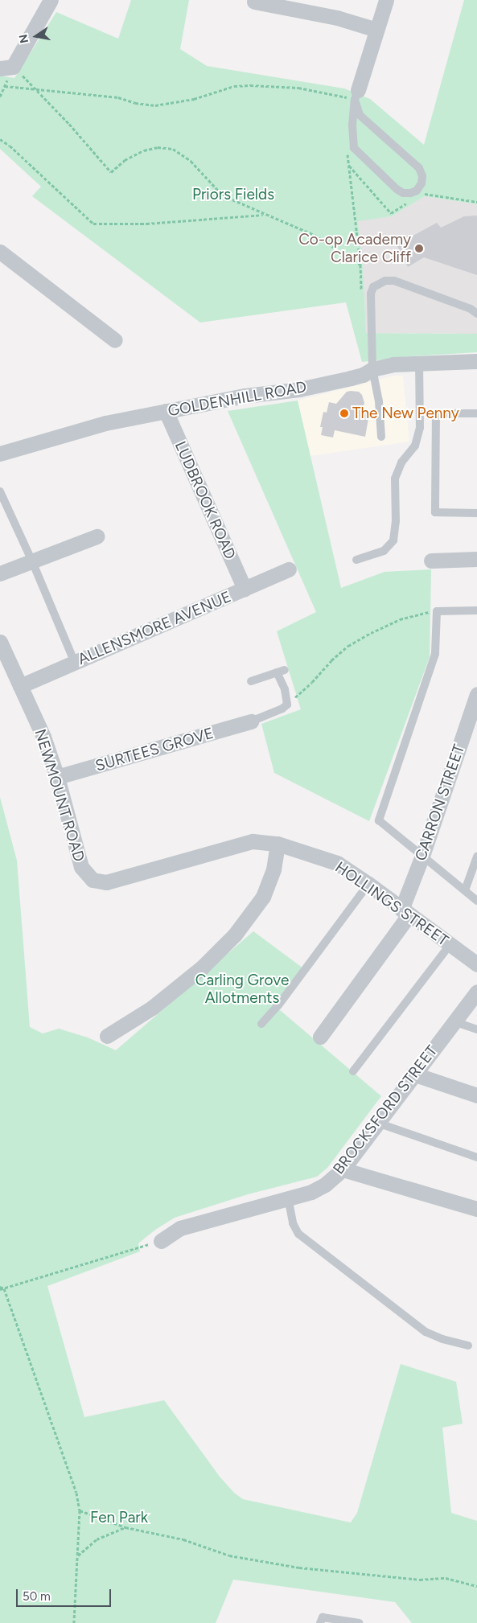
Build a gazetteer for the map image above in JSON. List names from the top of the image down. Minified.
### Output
{"streets":{"street":["GOLDENHILL ROAD","LUDBROOK ROAD","ALLENSMORE AVENUE","SURTEES GROVE","NEWMOUNT ROAD","CARRON STREET","HOLLINGS STREET","BROCKSFORD STREET"]},"crossings":[["GOLDENHILL ROAD","LUDBROOK ROAD"],["LUDBROOK ROAD","ALLENSMORE AVENUE"],["ALLENSMORE AVENUE","NEWMOUNT ROAD"],["SURTEES GROVE","NEWMOUNT ROAD"],["NEWMOUNT ROAD","HOLLINGS STREET"],["CARRON STREET","HOLLINGS STREET"]],"parks":["Priors Fields","Carling Grove Allotments","Fen Park"],"places":["Co-op Academy Clarice Cliff","The New Penny"],"scale_bar":"50 m","north":"left"}
